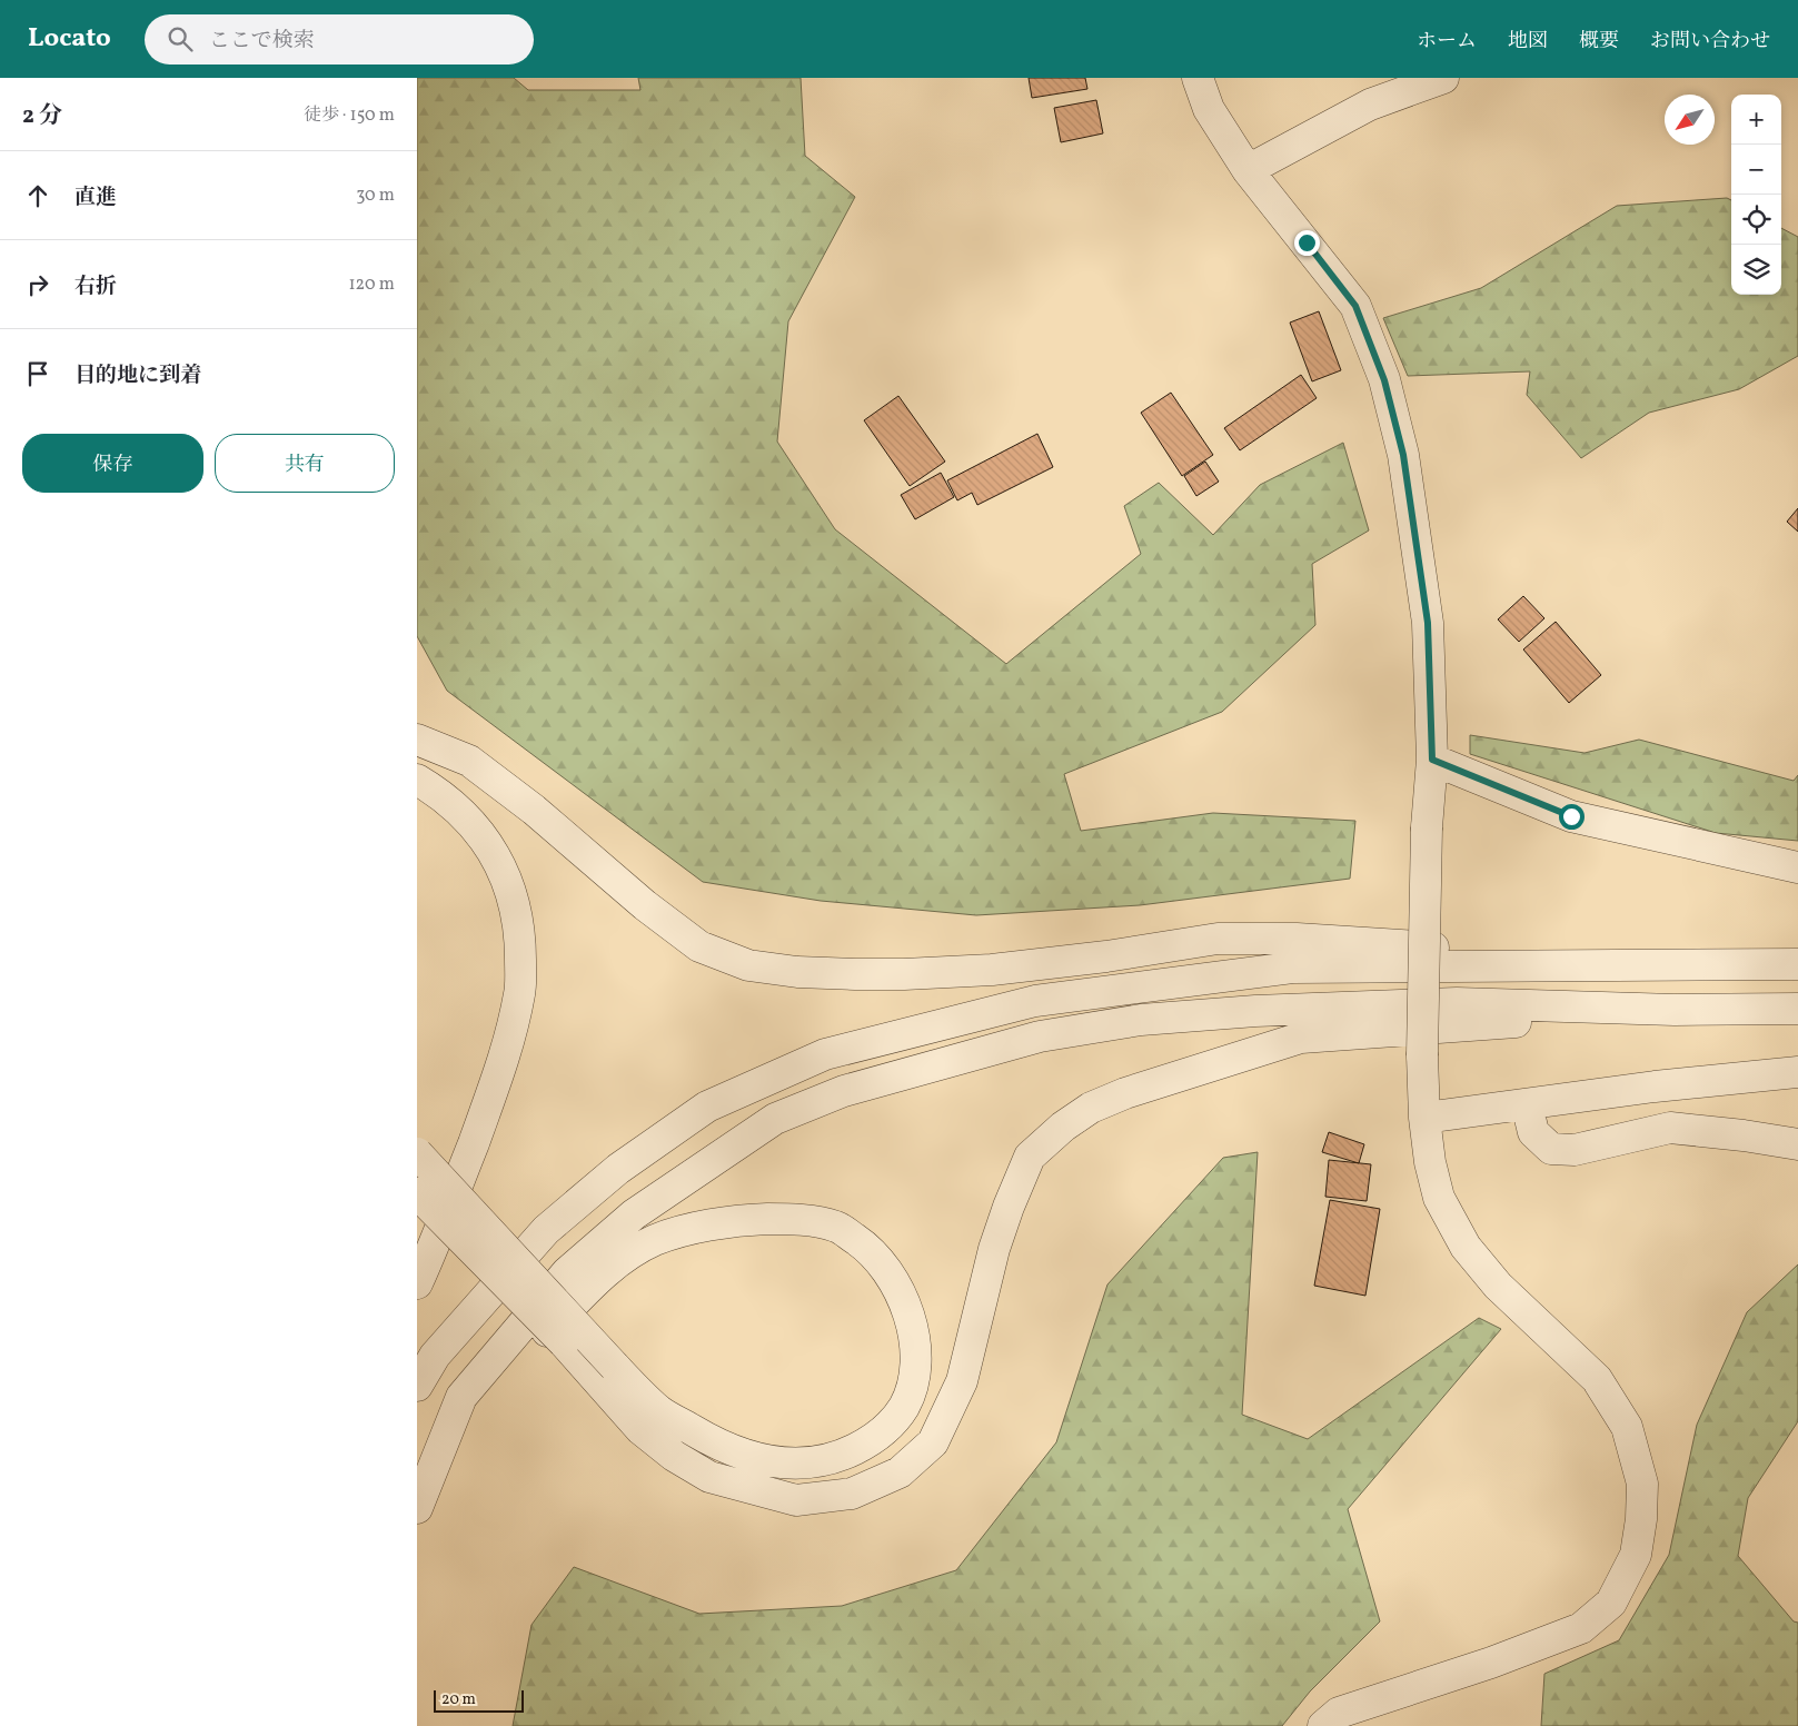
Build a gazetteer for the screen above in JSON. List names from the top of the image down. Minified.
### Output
{"scale_bar":"20 m","north":"bottom left","page":{"header":"Locato","search":"ここで検索","nav":["ホーム","地図","概要","お問い合わせ"],"heading":["2 分","徒歩 · 150 m"],"map_buttons":["+","−"],"list":[["直進","30 m"],["右折","120 m"],"目的地に到着"],"buttons":["保存","共有"],"scale":"20 m"}}
